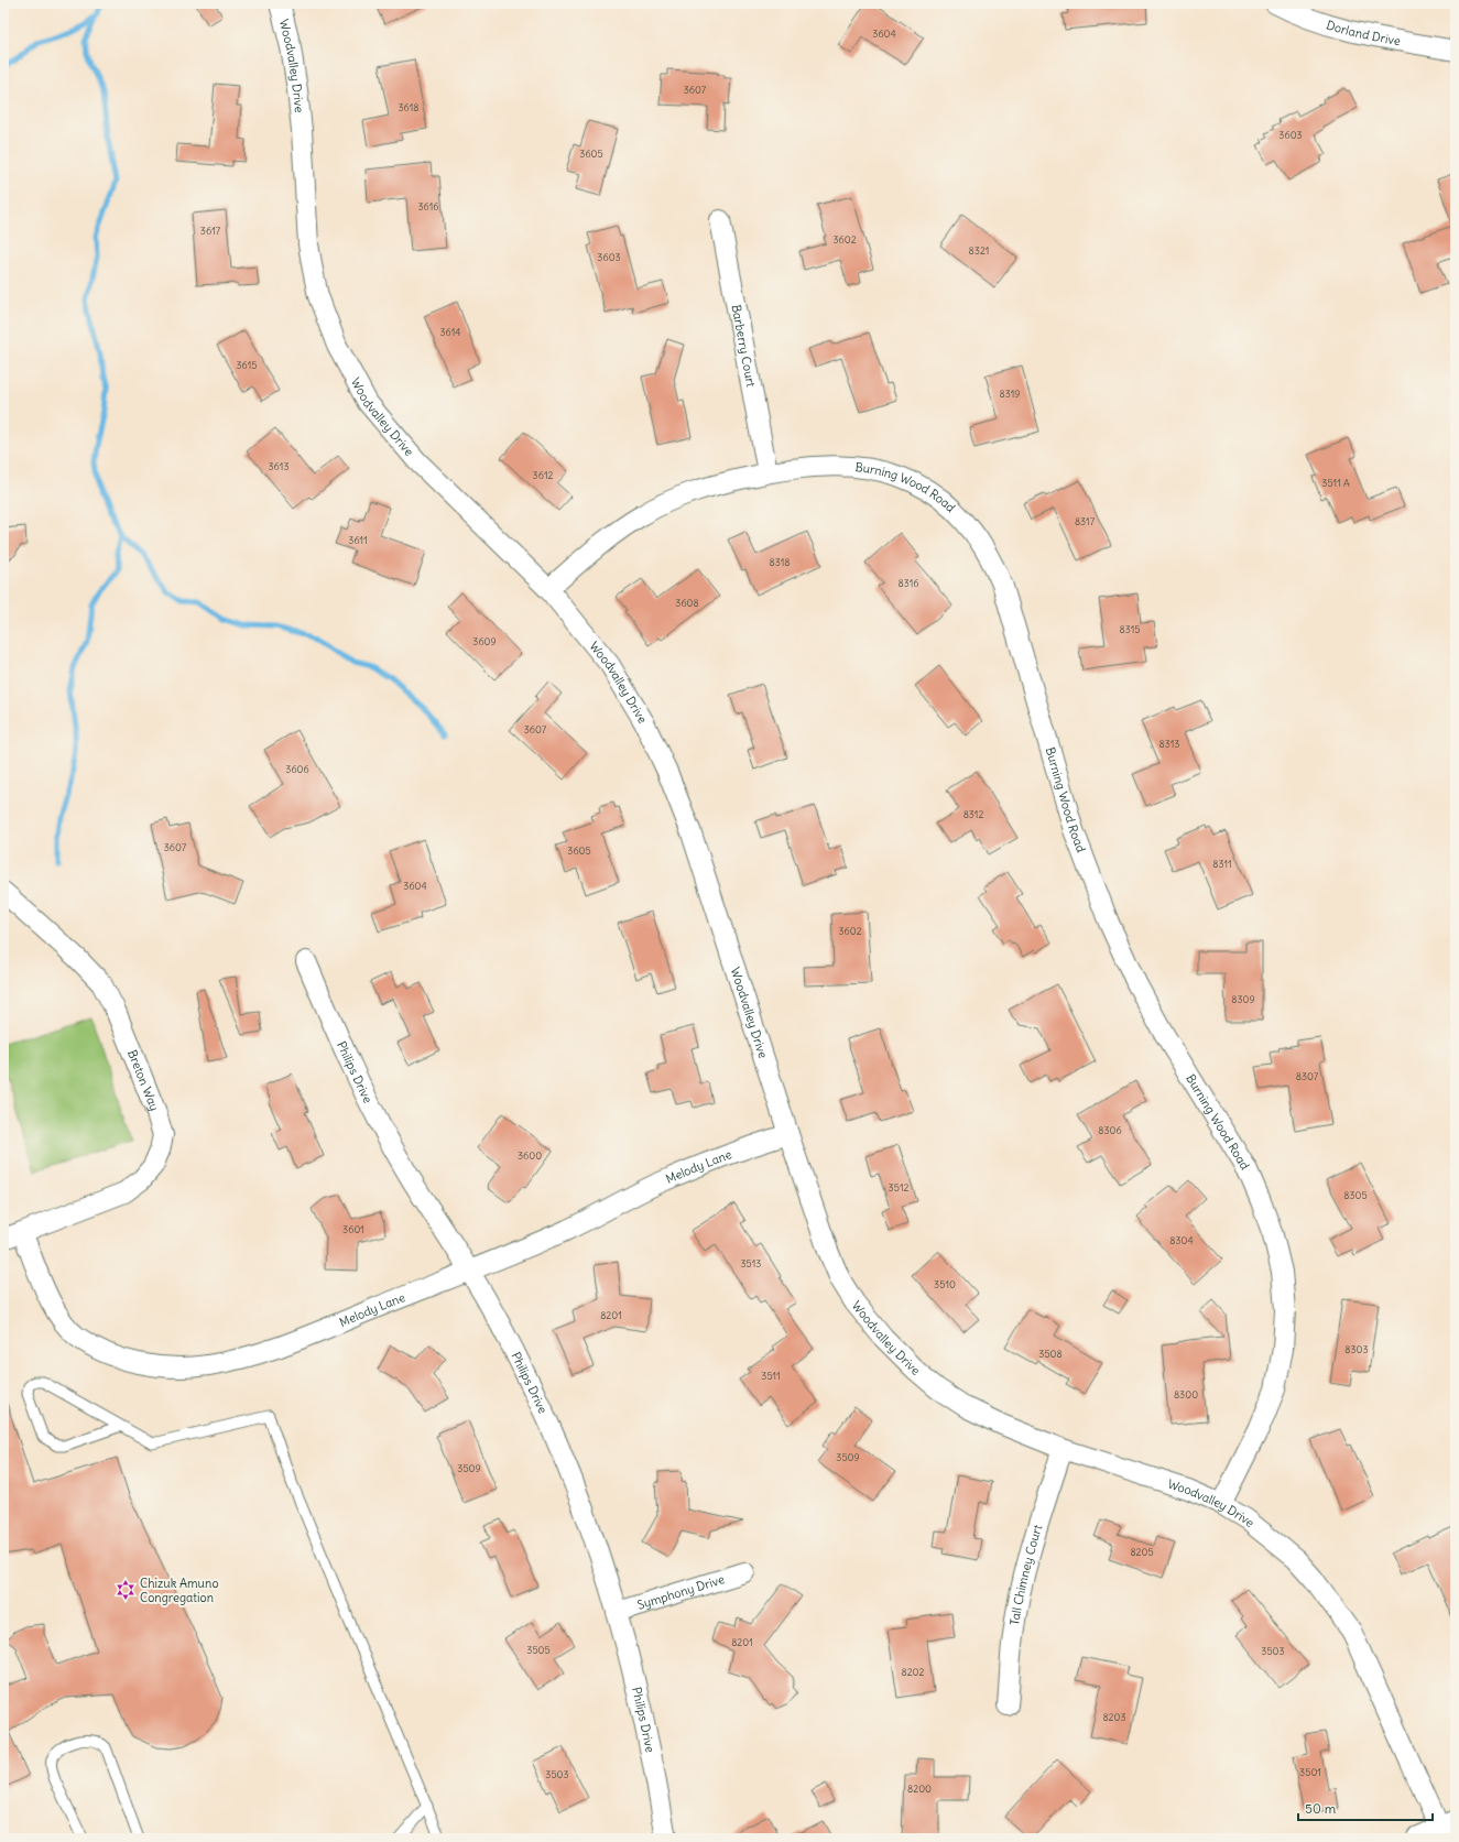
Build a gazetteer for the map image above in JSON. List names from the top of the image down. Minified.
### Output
{"streets":{"street":["Dorland Drive","Woodvalley Drive","Barberry Court","Burning Wood Road","Philips Drive","Breton Way","Melody Lane","Tall Chimney Court","Symphony Drive"]},"crossings":[["Woodvalley Drive","Burning Wood Road"],["Woodvalley Drive","Melody Lane"],["Woodvalley Drive","Tall Chimney Court"],["Barberry Court","Burning Wood Road"],["Philips Drive","Melody Lane"],["Philips Drive","Symphony Drive"],["Breton Way","Melody Lane"]],"places":{"synagogue":["Chizuk Amuno Congregation"]},"house_numbers":["3604","3607","3618","3603","3605","3616","3617","3602","8321","3603","3614","3615","8319","3613","3612","3511 A","8317","3611","8318","8316","3608","8315","3609","3607","8313","3606","8312","3607","3605","8311","3604","3602","8309","8307","8306","3600","3512","8305","3601","8304","3513","3510","8201","8303","3508","3511","8300","3509","3509","8205","8201","3505","3503","8202","8203","3501","3503","8200"],"scale_bar":"50 m"}
